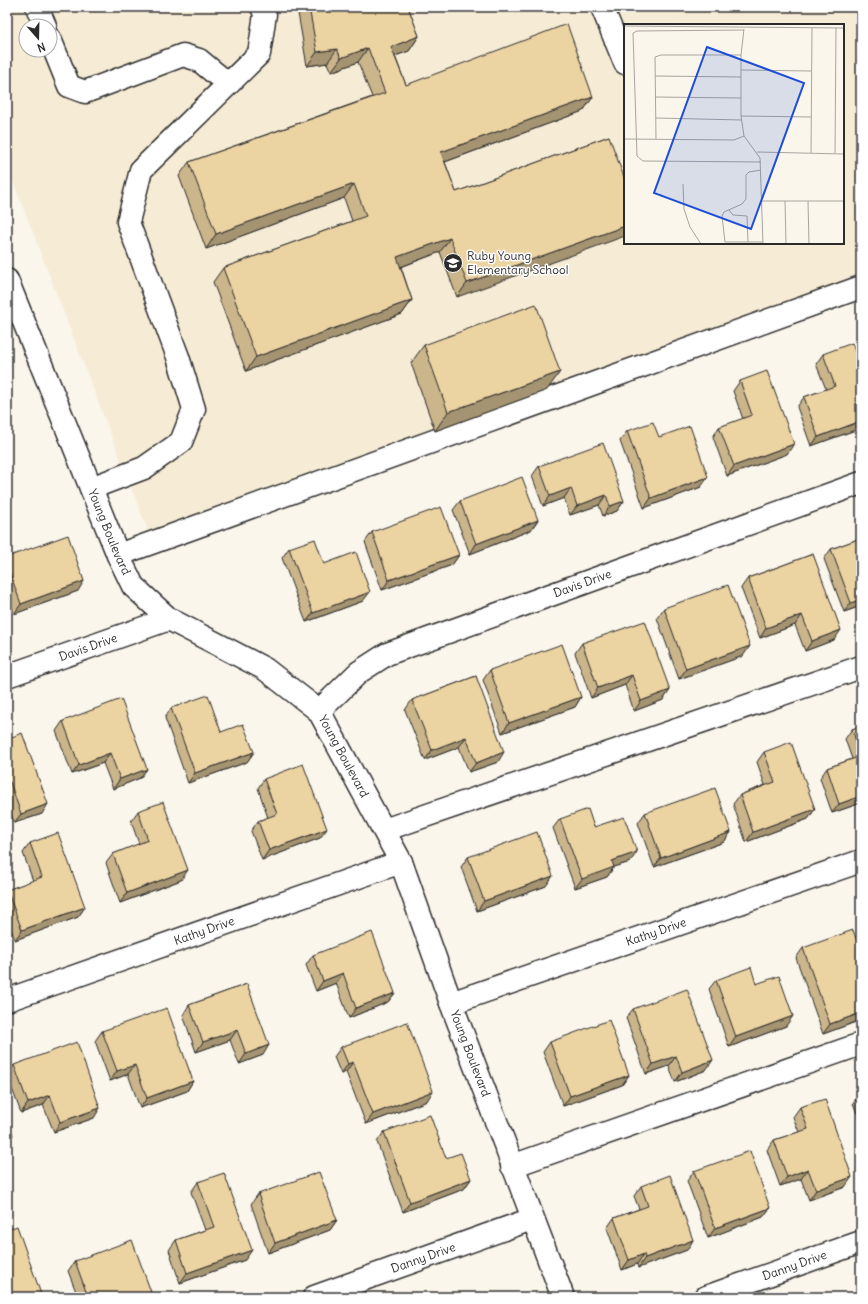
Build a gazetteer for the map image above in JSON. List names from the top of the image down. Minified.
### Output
{"streets":{"street":["Young Boulevard","Davis Drive","Kathy Drive","Danny Drive"]},"crossings":[["Young Boulevard","Davis Drive"],["Young Boulevard","Kathy Drive"],["Young Boulevard","Danny Drive"]],"places":{"school or university":["Ruby Young Elementary School"]},"north":"bottom"}
